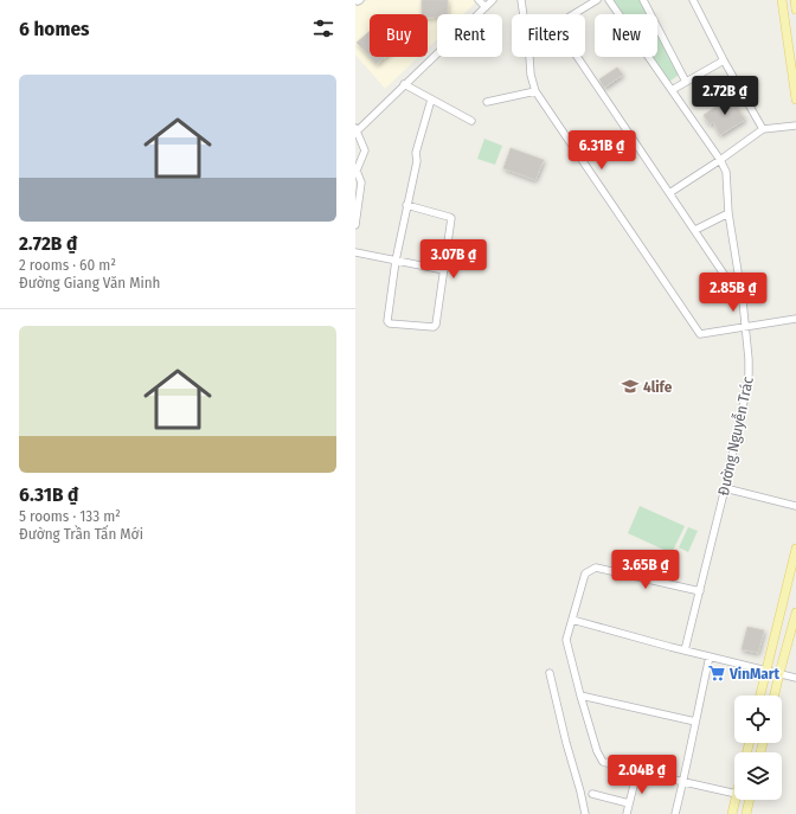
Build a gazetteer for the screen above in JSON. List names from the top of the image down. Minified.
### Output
{"streets":{"street":["Đường Nguyễn Trác"]},"places":{"school or university":["4life"],"supermarket":["VinMart"]},"page":{"heading":"6 homes","chip":["Buy","Rent","Filters","New"],"list":[{"name":"2.72B ₫","note":"2 rooms · 60 m² · Đường Giang Văn Minh"},{"name":"6.31B ₫","note":"5 rooms · 133 m² · Đường Trần Tấn Mới"}],"price":["2.72B ₫","6.31B ₫","3.07B ₫","2.85B ₫","3.65B ₫","2.04B ₫"]}}
